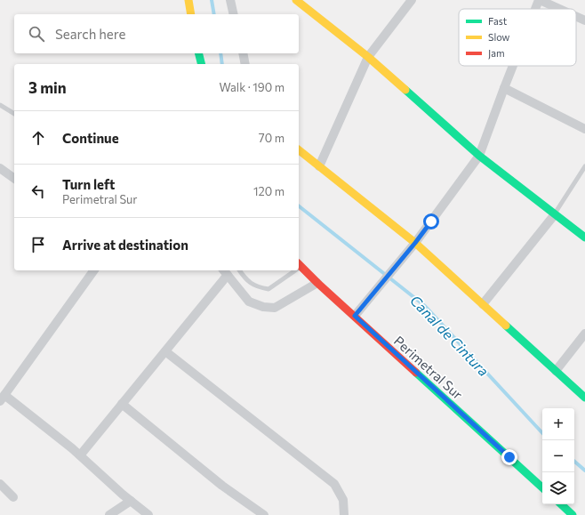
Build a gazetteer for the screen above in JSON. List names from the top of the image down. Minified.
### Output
{"streets":{"street":["Perimetral Sur"]},"water":["Canal de Cintura"],"legend":["Fast","Slow","Jam"],"page":{"search":"Search here","heading":["3 min","Walk · 190 m"],"list":[["Continue","70 m"],["Turn left","Perimetral Sur","120 m"],"Arrive at destination"],"map_buttons":["+","−"]}}
